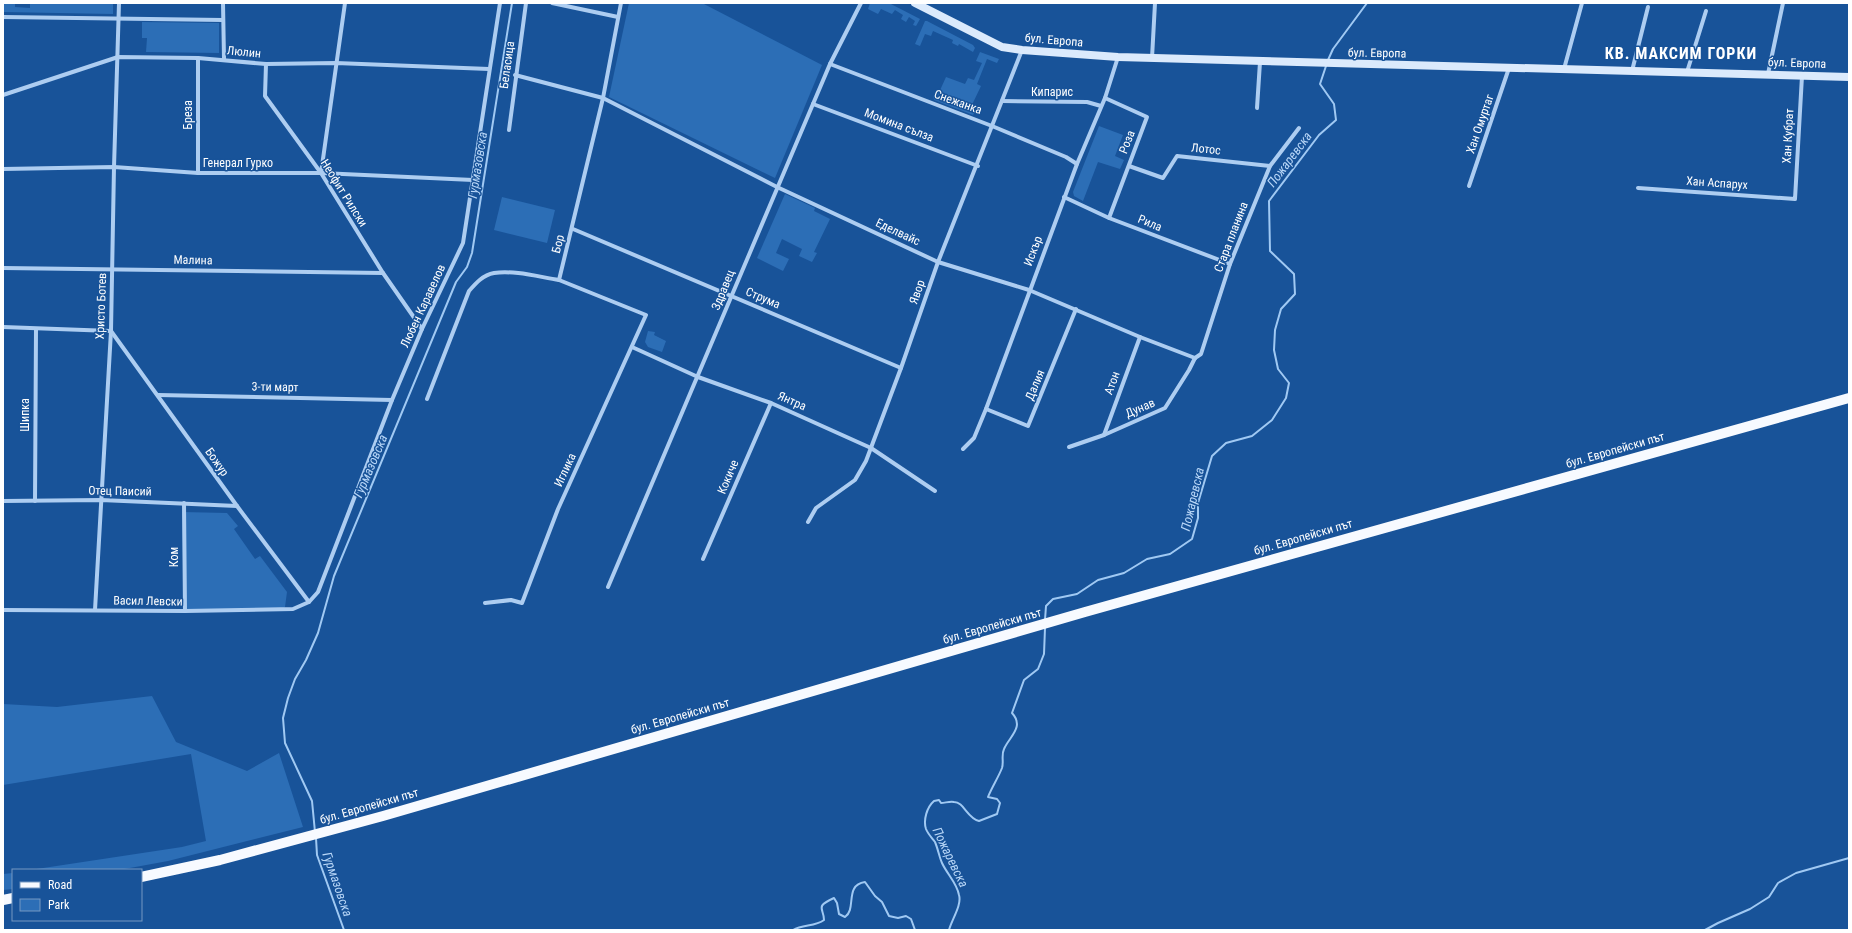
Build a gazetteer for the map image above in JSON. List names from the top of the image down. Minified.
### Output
{"streets":{"main road":["бул. Европейски път"],"street":["бул. Европа","Люлин","Беласица","Кипарис","Снежанка","Бреза","Хан Омуртаг","Момина сълза","Хан Кубрат","Роза","Лотос","Генерал Гурко","Хан Аспарух","Неофит Рилски","Рила","Еделвайс","Стара планина","Бор","Искър","Малина","Здравец","Явор","Струма","Христо Ботев","Любен Каравелов","Атон","Далия","3-ти март","Янтра","Дунав","Шипка","Божур","Иглика","Кокиче","Отец Паисий","Ком","Васил Левски"]},"crossings":[["бул. Европа","Хан Омуртаг"],["бул. Европа","Хан Кубрат"],["бул. Европа","Искър"],["бул. Европа","Явор"],["Люлин","Бреза"],["Люлин","Неофит Рилски"],["Люлин","Христо Ботев"],["Люлин","Любен Каравелов"],["Беласица","Еделвайс"],["Кипарис","Искър"],["Кипарис","Явор"],["Снежанка","Искър"],["Снежанка","Здравец"],["Снежанка","Явор"],["Бреза","Генерал Гурко"],["Момина сълза","Здравец"],["Момина сълза","Явор"],["Хан Кубрат","Хан Аспарух"],["Роза","Лотос"],["Роза","Рила"],["Роза","Искър"],["Лотос","Стара планина"],["Генерал Гурко","Неофит Рилски"],["Генерал Гурко","Христо Ботев"],["Генерал Гурко","Любен Каравелов"],["Неофит Рилски","Малина"],["Неофит Рилски","Любен Каравелов"],["Рила","Стара планина"],["Рила","Искър"],["Еделвайс","Стара планина"],["Еделвайс","Бор"],["Еделвайс","Искър"],["Еделвайс","Здравец"],["Еделвайс","Явор"],["Еделвайс","Атон"],["Еделвайс","Далия"],["Еделвайс","Дунав"],["Стара планина","Дунав"],["Бор","Струма"],["Бор","Иглика"],["Искър","Далия"],["Малина","Христо Ботев"],["Здравец","Струма"],["Здравец","Янтра"],["Явор","Струма"],["Явор","Янтра"],["Христо Ботев","Божур"],["Христо Ботев","Отец Паисий"],["Христо Ботев","Васил Левски"],["Любен Каравелов","3-ти март"],["Любен Каравелов","Божур"],["Любен Каравелов","Васил Левски"],["Атон","Дунав"],["3-ти март","Божур"],["Янтра","Иглика"],["Янтра","Кокиче"],["Шипка","Отец Паисий"],["Божур","Отец Паисий"],["Божур","Васил Левски"],["Отец Паисий","Ком"],["Ком","Васил Левски"]],"districts":["КВ. МАКСИМ ГОРКИ"],"water":["Пожаревска","Гурмазовска"],"legend":["Road","Park"]}
